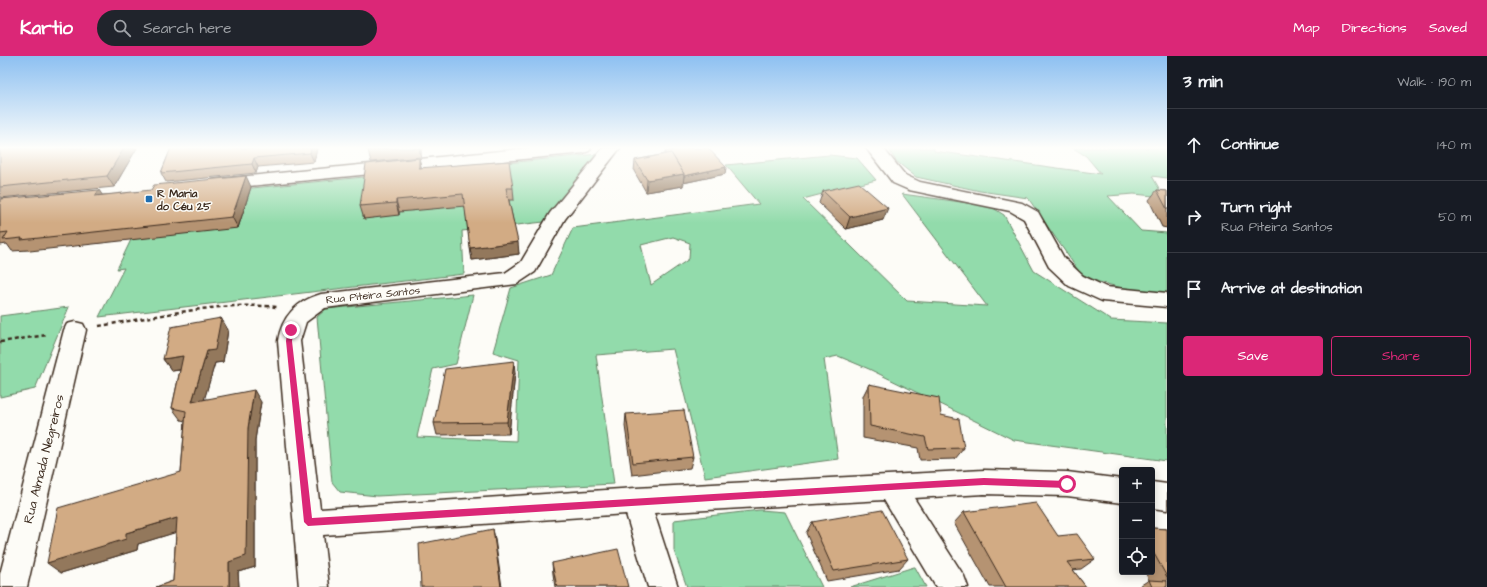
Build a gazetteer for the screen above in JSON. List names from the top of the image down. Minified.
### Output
{"streets":{"street":["Rua Piteira Santos","Rua Almada Negreiros"]},"places":{"transit":["R Maria do Céu 25"]},"page":{"header":"Kartio","search":"Search here","nav":["Map","Directions","Saved"],"heading":["3 min","Walk · 190 m"],"list":[["Continue","140 m"],["Turn right","Rua Piteira Santos","50 m"],"Arrive at destination"],"buttons":["Save","Share"],"map_buttons":["+","−"]}}
